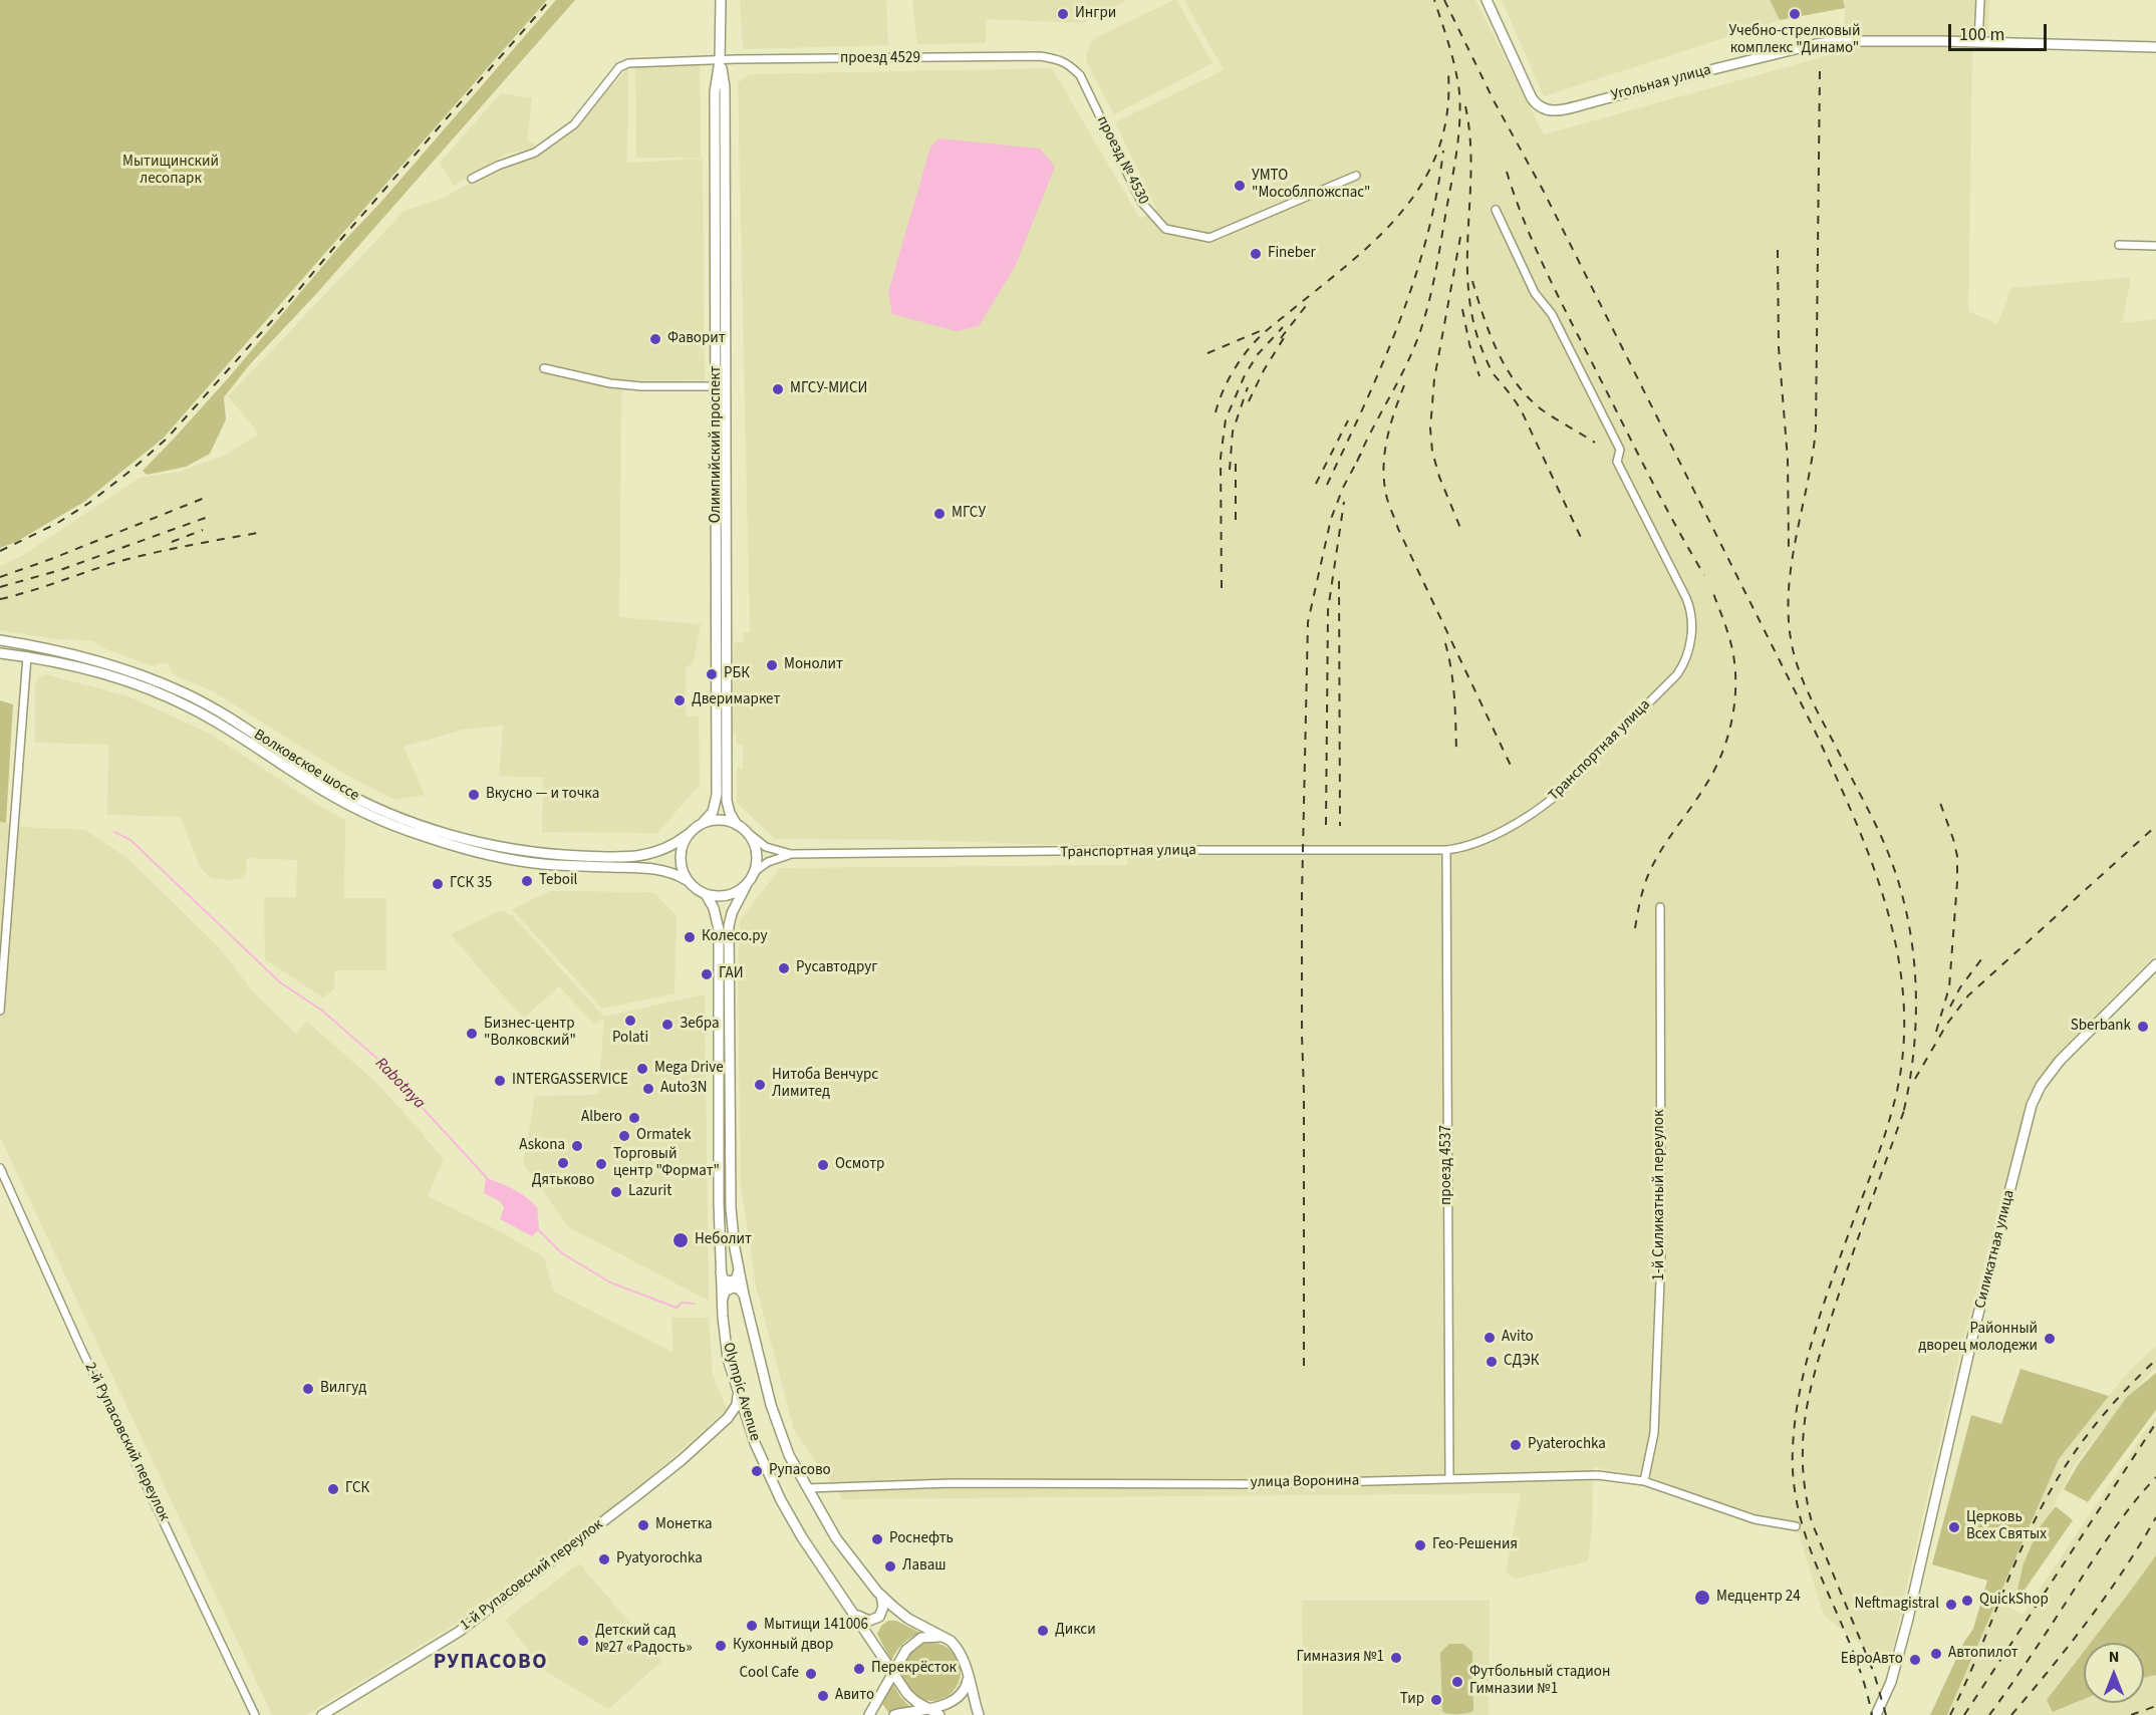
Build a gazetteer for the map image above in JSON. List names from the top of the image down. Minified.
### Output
{"streets":{"main road":["Угольная улица","Олимпийский проспект","Волковское шоссе","Силикатная улица","Olympic Avenue","1-й Рупасовский переулок"],"street":["проезд 4529","проезд № 4530","Транспортная улица","проезд 4537","1-й Силикатный переулок","2-й Рупасовский переулок","улица Воронина"]},"crossings":[["проезд 4529","проезд № 4530"],["проезд 4529","Олимпийский проспект"],["Олимпийский проспект","Транспортная улица"],["Олимпийский проспект","Волковское шоссе"],["Олимпийский проспект","Olympic Avenue"],["Транспортная улица","Волковское шоссе"],["Транспортная улица","проезд 4537"],["Транспортная улица","Olympic Avenue"],["Волковское шоссе","Olympic Avenue"],["проезд 4537","улица Воронина"],["1-й Силикатный переулок","улица Воронина"],["Olympic Avenue","улица Воронина"],["Olympic Avenue","1-й Рупасовский переулок"]],"districts":["РУПАСОВО"],"water":["Rabotnya"],"parks":["Мытищинский лесопарк"],"places":["Ингри","Учебно-стрелковый комплекс \"Динамо\"","УМТО \"Мособлпожспас\"","Fineber","Фаворит","МГСУ-МИСИ","МГСУ","Монолит","РБК","Дверимаркет","Вкусно — и точка","Teboil","ГСК 35","Колесо.ру","Русавтодруг","ГАИ","Polati","Зебра","Sberbank","Бизнес-центр \"Волковский\"","Mega Drive","INTERGASSERVICE","Нитоба Венчурс Лимитед","Auto3N","Albero","Ormatek","Askona","Дятьково","Торговый центр \"Формат\"","Осмотр","Lazurit","Неболит","Avito","Районный дворец молодежи","СДЭК","Вилгуд","Pyaterochka","Рупасово","ГСК","Монетка","Церковь Всех Святых","Роснефть","Гео-Решения","Pyatyorochka","Лаваш","Медцентр 24","QuickShop","Neftmagistral","Мытищи 141006","Дикси","Детский сад №27 «Радость»","Кухонный двор","Автопилот","Гимназия №1","ЕвроАвто","Перекрёсток","Cool Cafe","Футбольный стадион Гимназии №1","Авито","Тир"],"scale_bar":"100 m","north":"top"}
